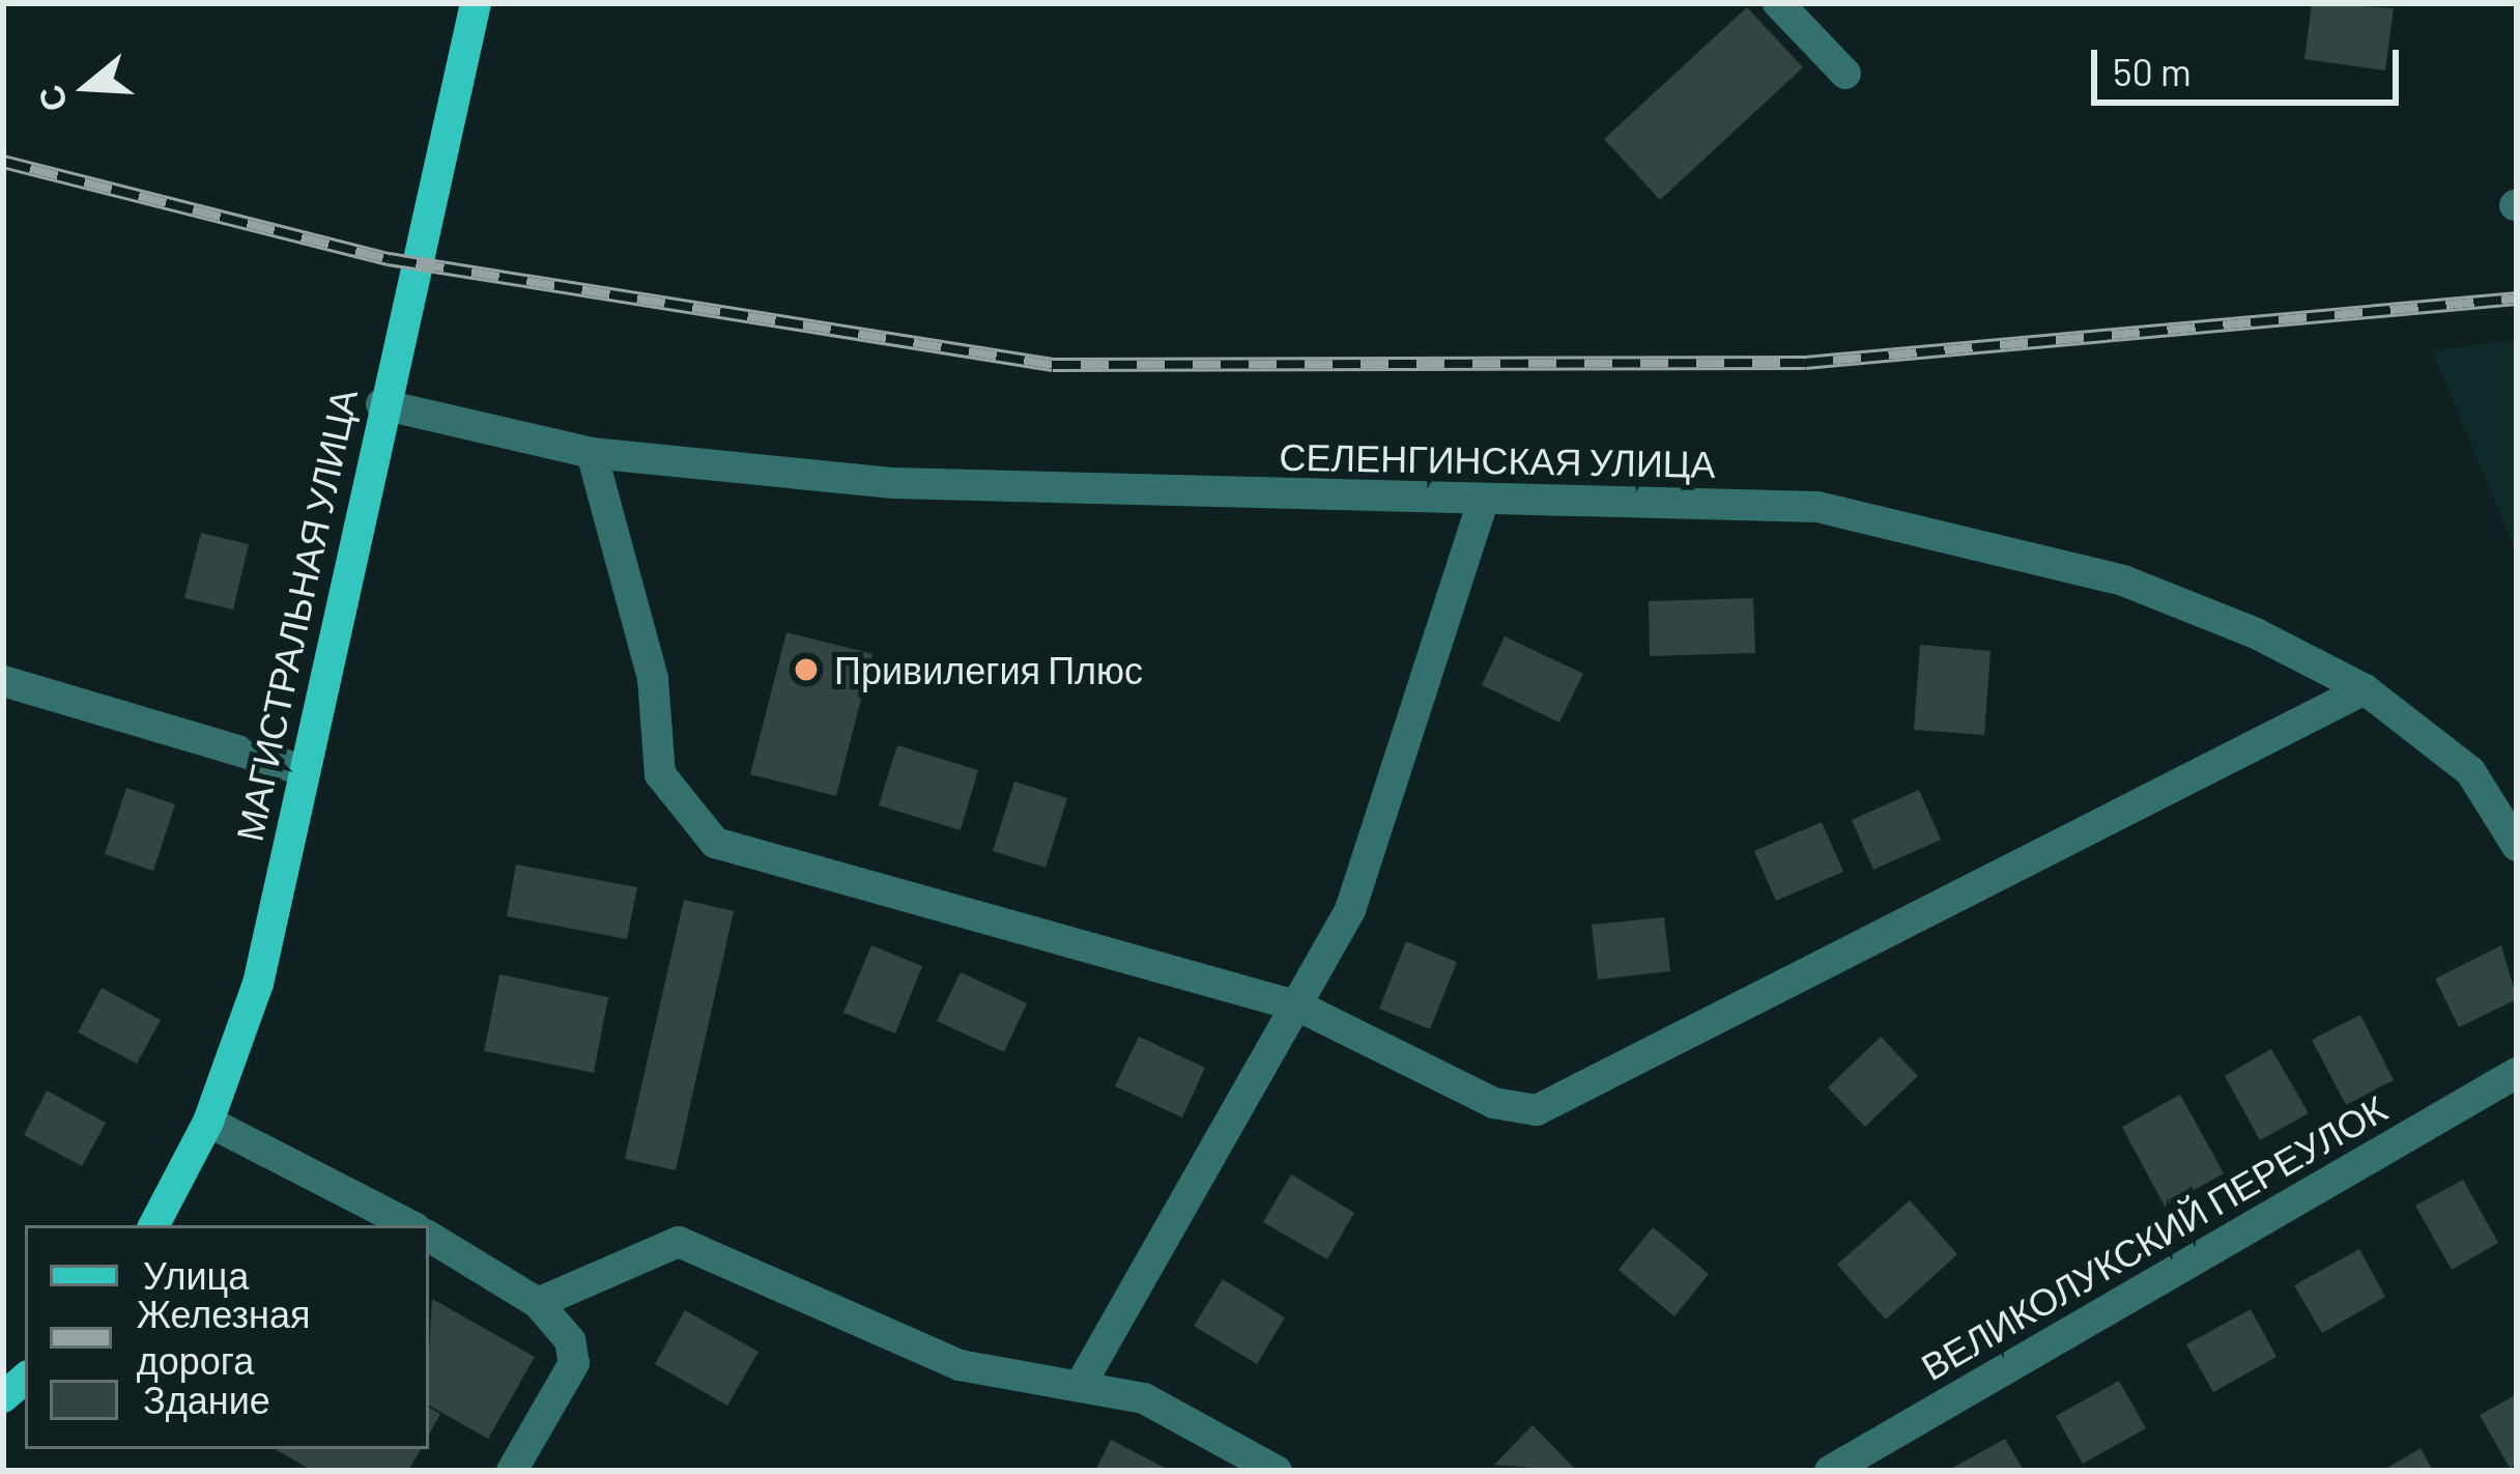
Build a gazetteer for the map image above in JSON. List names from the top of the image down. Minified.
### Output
{"streets":{"main road":["МАГИСТРАЛЬНАЯ УЛИЦА"],"street":["СЕЛЕНГИНСКАЯ УЛИЦА","ВЕЛИКОЛУКСКИЙ ПЕРЕУЛОК"]},"crossings":[["СЕЛЕНГИНСКАЯ УЛИЦА","МАГИСТРАЛЬНАЯ УЛИЦА"]],"places":["Привилегия Плюс"],"legend":["Улица","Железная дорога","Здание"],"scale_bar":"50 m","north":"left"}
